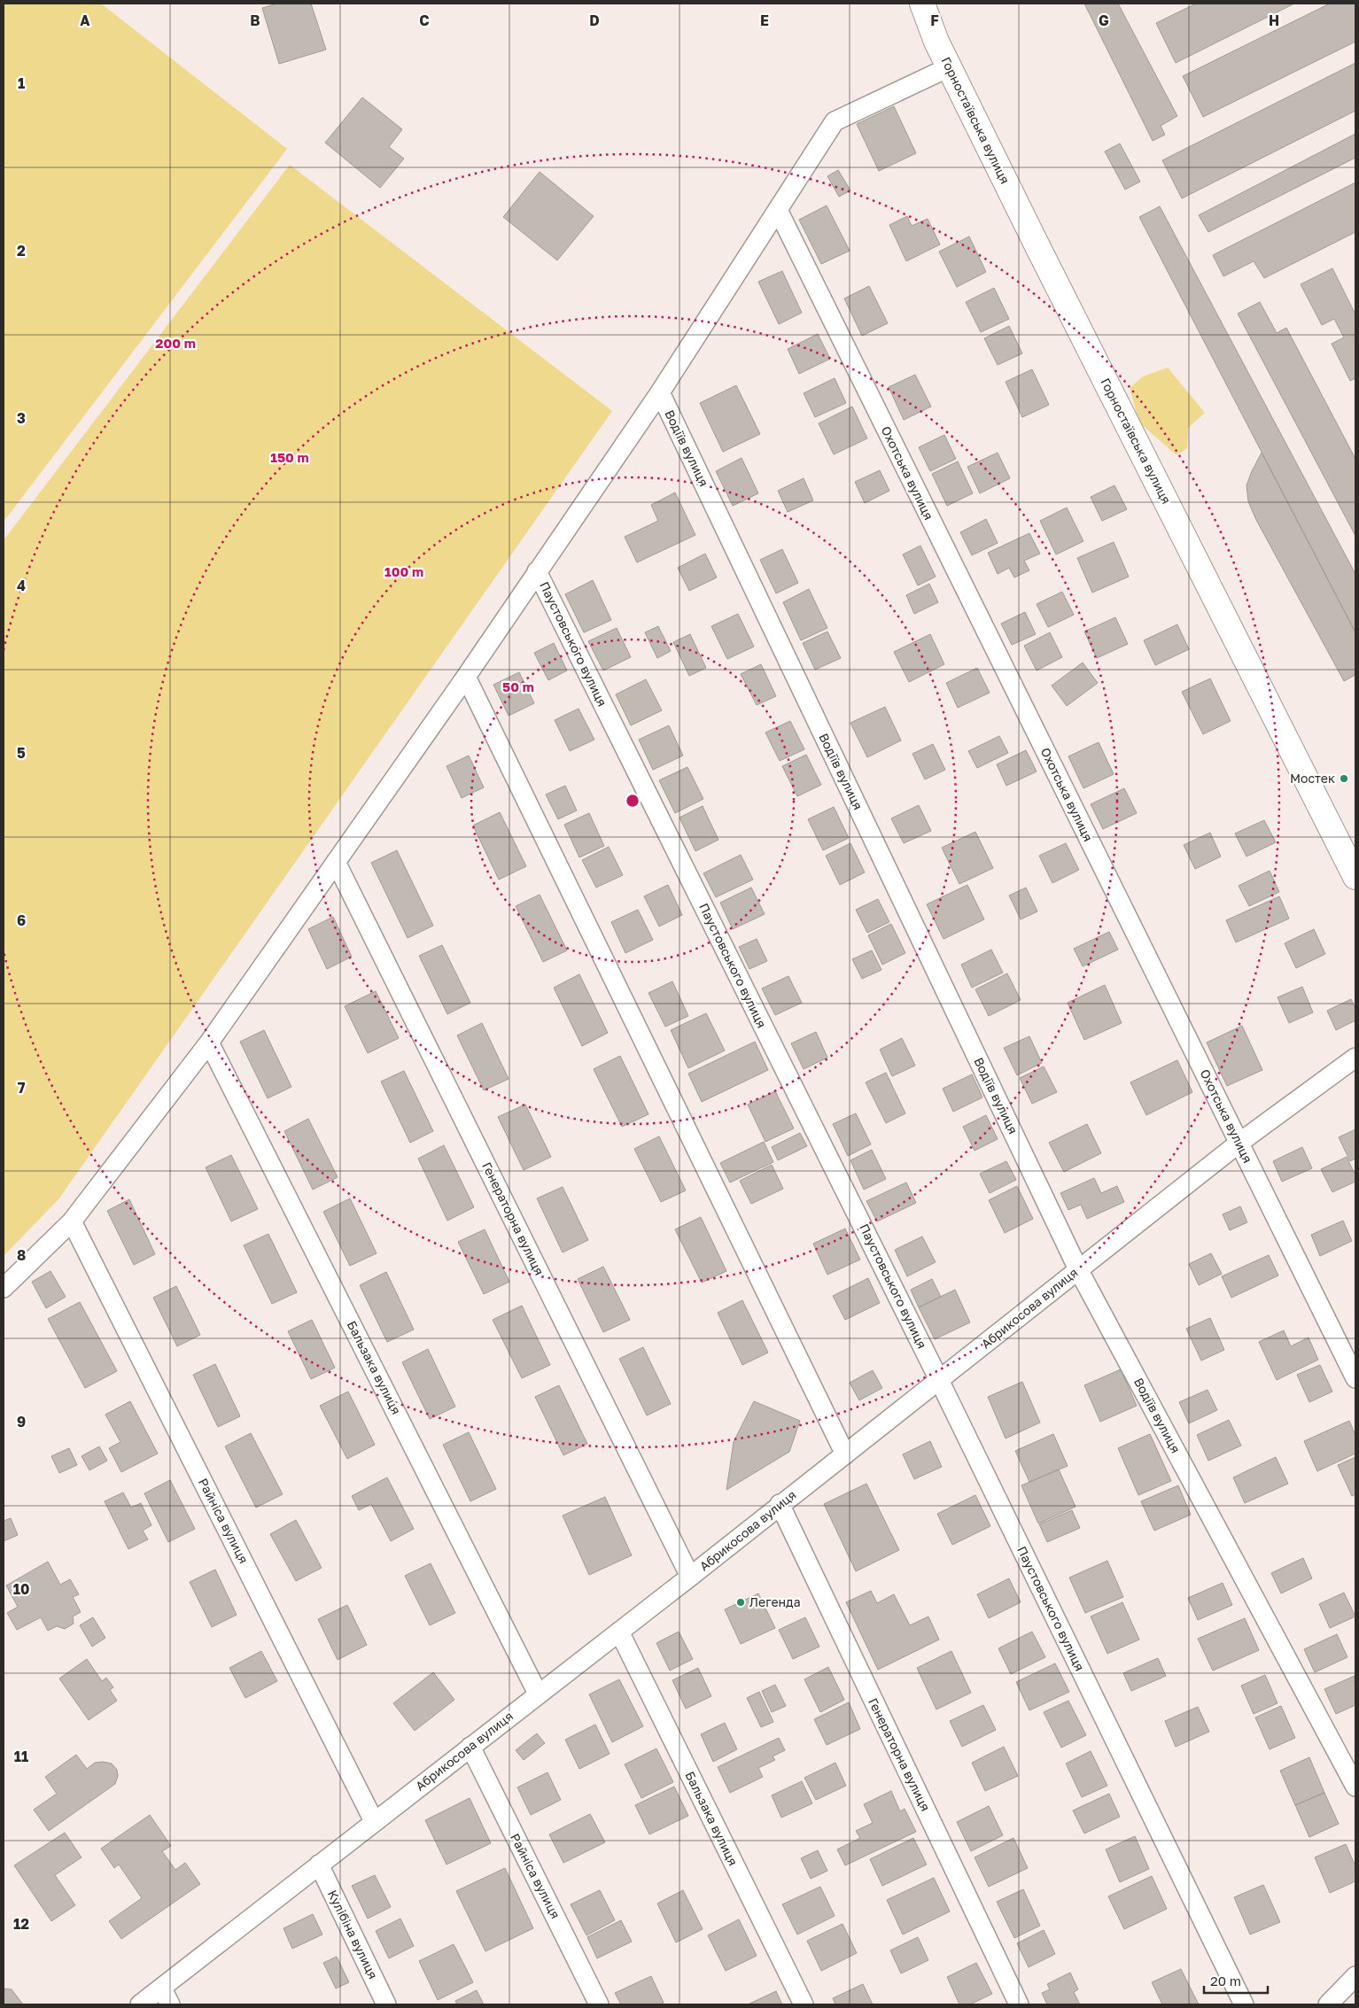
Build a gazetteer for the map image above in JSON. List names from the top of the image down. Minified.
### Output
{"streets":{"main road":["Горностаївська вулиця"],"street":["Водіїв вулиця","Охотська вулиця","Паустовського вулиця","Генераторна вулиця","Абрикосова вулиця","Бальзака вулиця","Райніса вулиця","Кулібіна вулиця"]},"crossings":[["Водіїв вулиця","Абрикосова вулиця"],["Охотська вулиця","Абрикосова вулиця"],["Паустовського вулиця","Абрикосова вулиця"],["Генераторна вулиця","Абрикосова вулиця"],["Абрикосова вулиця","Бальзака вулиця"],["Абрикосова вулиця","Райніса вулиця"],["Абрикосова вулиця","Кулібіна вулиця"]],"places":["Мостек","Легенда"],"scale_bar":"20 m","grid":{"columns":["A","B","C","D","E","F","G","H"],"rows":["1","2","3","4","5","6","7","8","9","10","11","12"]},"rings":["200 m","150 m","100 m","50 m"]}
